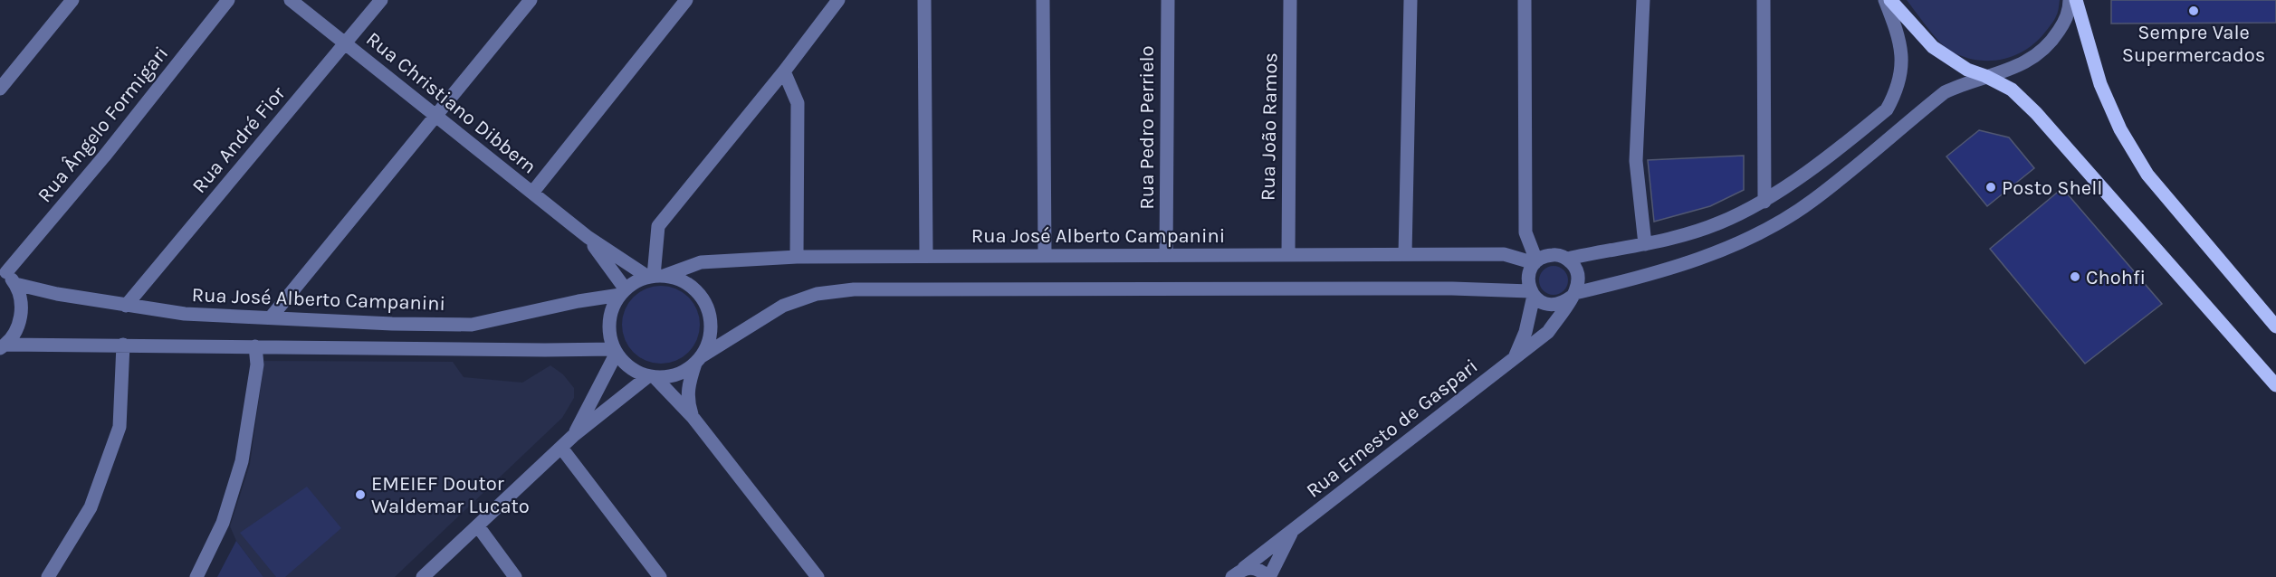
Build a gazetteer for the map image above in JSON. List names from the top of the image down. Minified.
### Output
{"streets":{"street":["Rua Christiano Dibbern","Rua Ângelo Formigari","Rua João Ramos","Rua Pedro Perrielo","Rua André Fior","Rua José Alberto Campanini","Rua Ernesto de Gaspari"]},"crossings":[["Rua Christiano Dibbern","Rua André Fior"],["Rua Christiano Dibbern","Rua José Alberto Campanini"],["Rua João Ramos","Rua José Alberto Campanini"],["Rua Pedro Perrielo","Rua José Alberto Campanini"],["Rua André Fior","Rua José Alberto Campanini"],["Rua José Alberto Campanini","Rua Ernesto de Gaspari"]],"places":["Sempre Vale Supermercados","Posto Shell","Chohfi","EMEIEF Doutor Waldemar Lucato"]}
